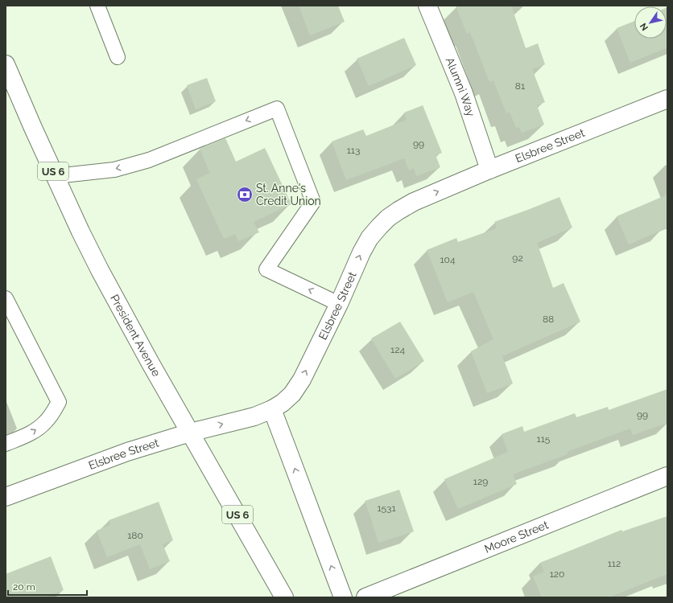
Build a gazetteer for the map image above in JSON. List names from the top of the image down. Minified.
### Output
{"streets":{"street":["Alumni Way","Elsbree Street","US 6","President Avenue","Moore Street"]},"crossings":[["Alumni Way","Elsbree Street"],["Elsbree Street","President Avenue"]],"one_way":["Elsbree Street"],"places":{"bank":["St. Anne's Credit Union"]},"house_numbers":["81","99","113","92","104","88","124","99","115","129","1531","180","112","120"],"scale_bar":"20 m","north":"bottom left"}
